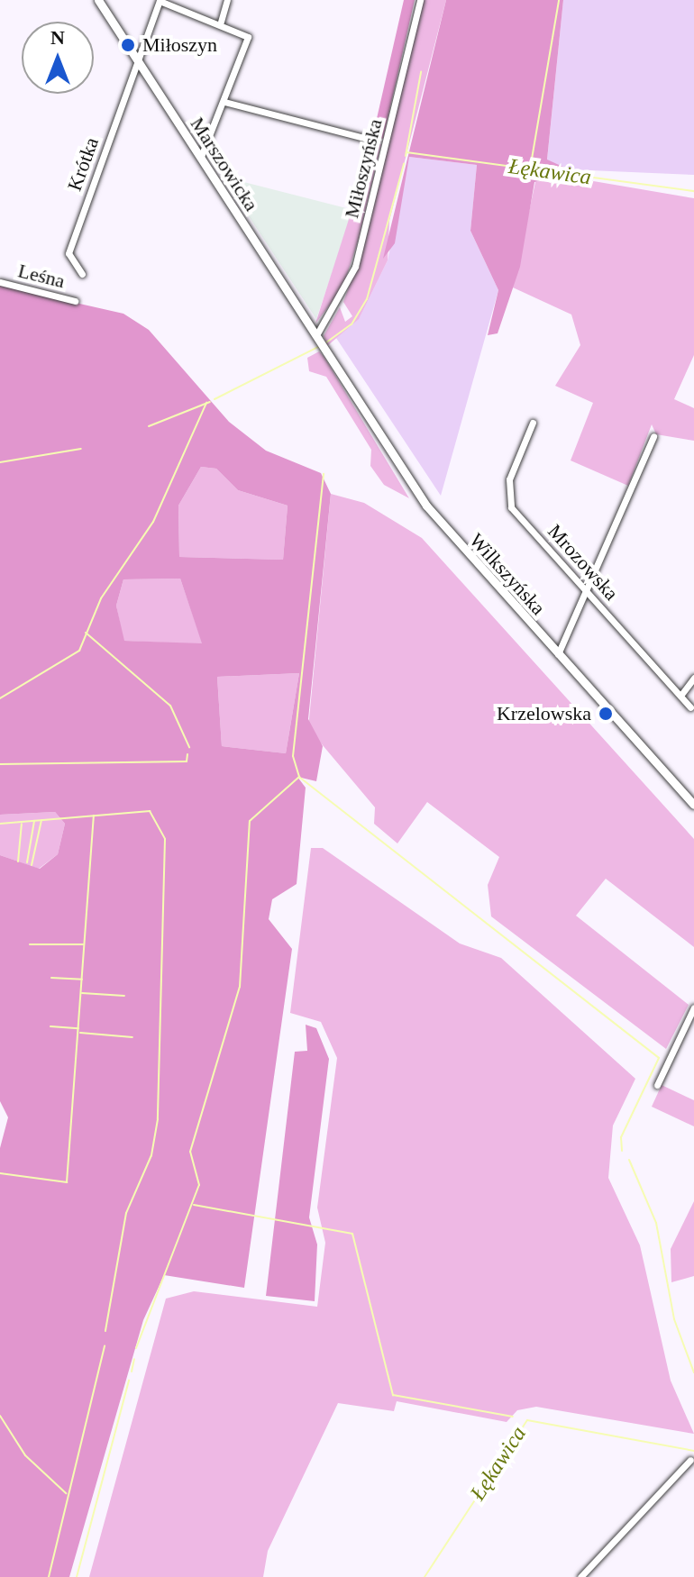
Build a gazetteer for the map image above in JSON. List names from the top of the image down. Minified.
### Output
{"streets":{"street":["Krótka","Marszowicka","Miłoszyńska","Leśna","Mrozowska","Wilkszyńska"]},"crossings":[["Krótka","Marszowicka"],["Marszowicka","Miłoszyńska"],["Marszowicka","Wilkszyńska"]],"water":["Łękawica"],"places":["Miłoszyn","Krzelowska"],"north":"top"}
